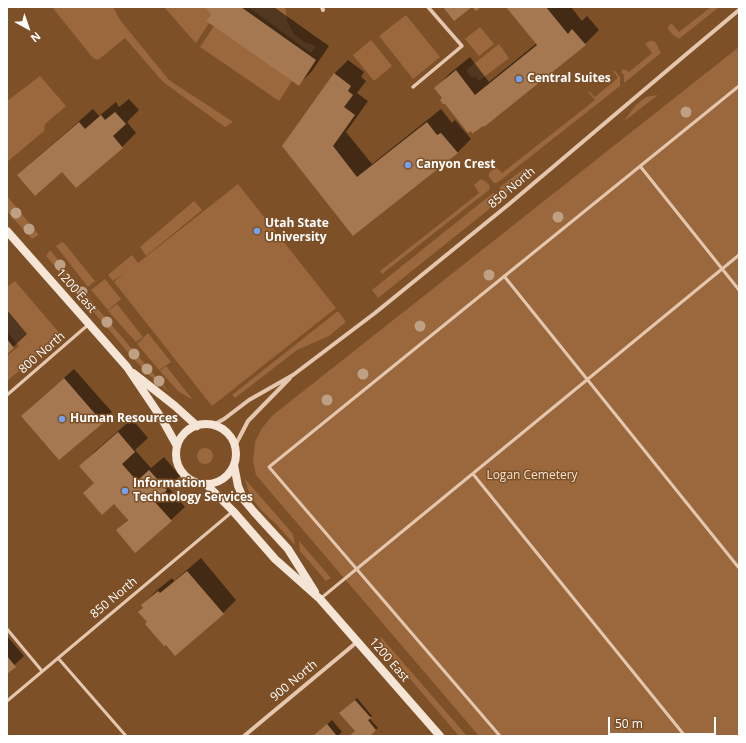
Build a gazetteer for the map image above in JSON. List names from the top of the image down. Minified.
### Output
{"streets":{"main road":["1200 East"],"street":["850 North","900 North"],"lane":["800 North"]},"crossings":[["850 North","1200 East"],["1200 East","800 North"],["1200 East","900 North"]],"parks":["Logan Cemetery"],"places":["Central Suites","Canyon Crest","Utah State University","Human Resources","Information Technology Services"],"scale_bar":"50 m","north":"bottom right"}
